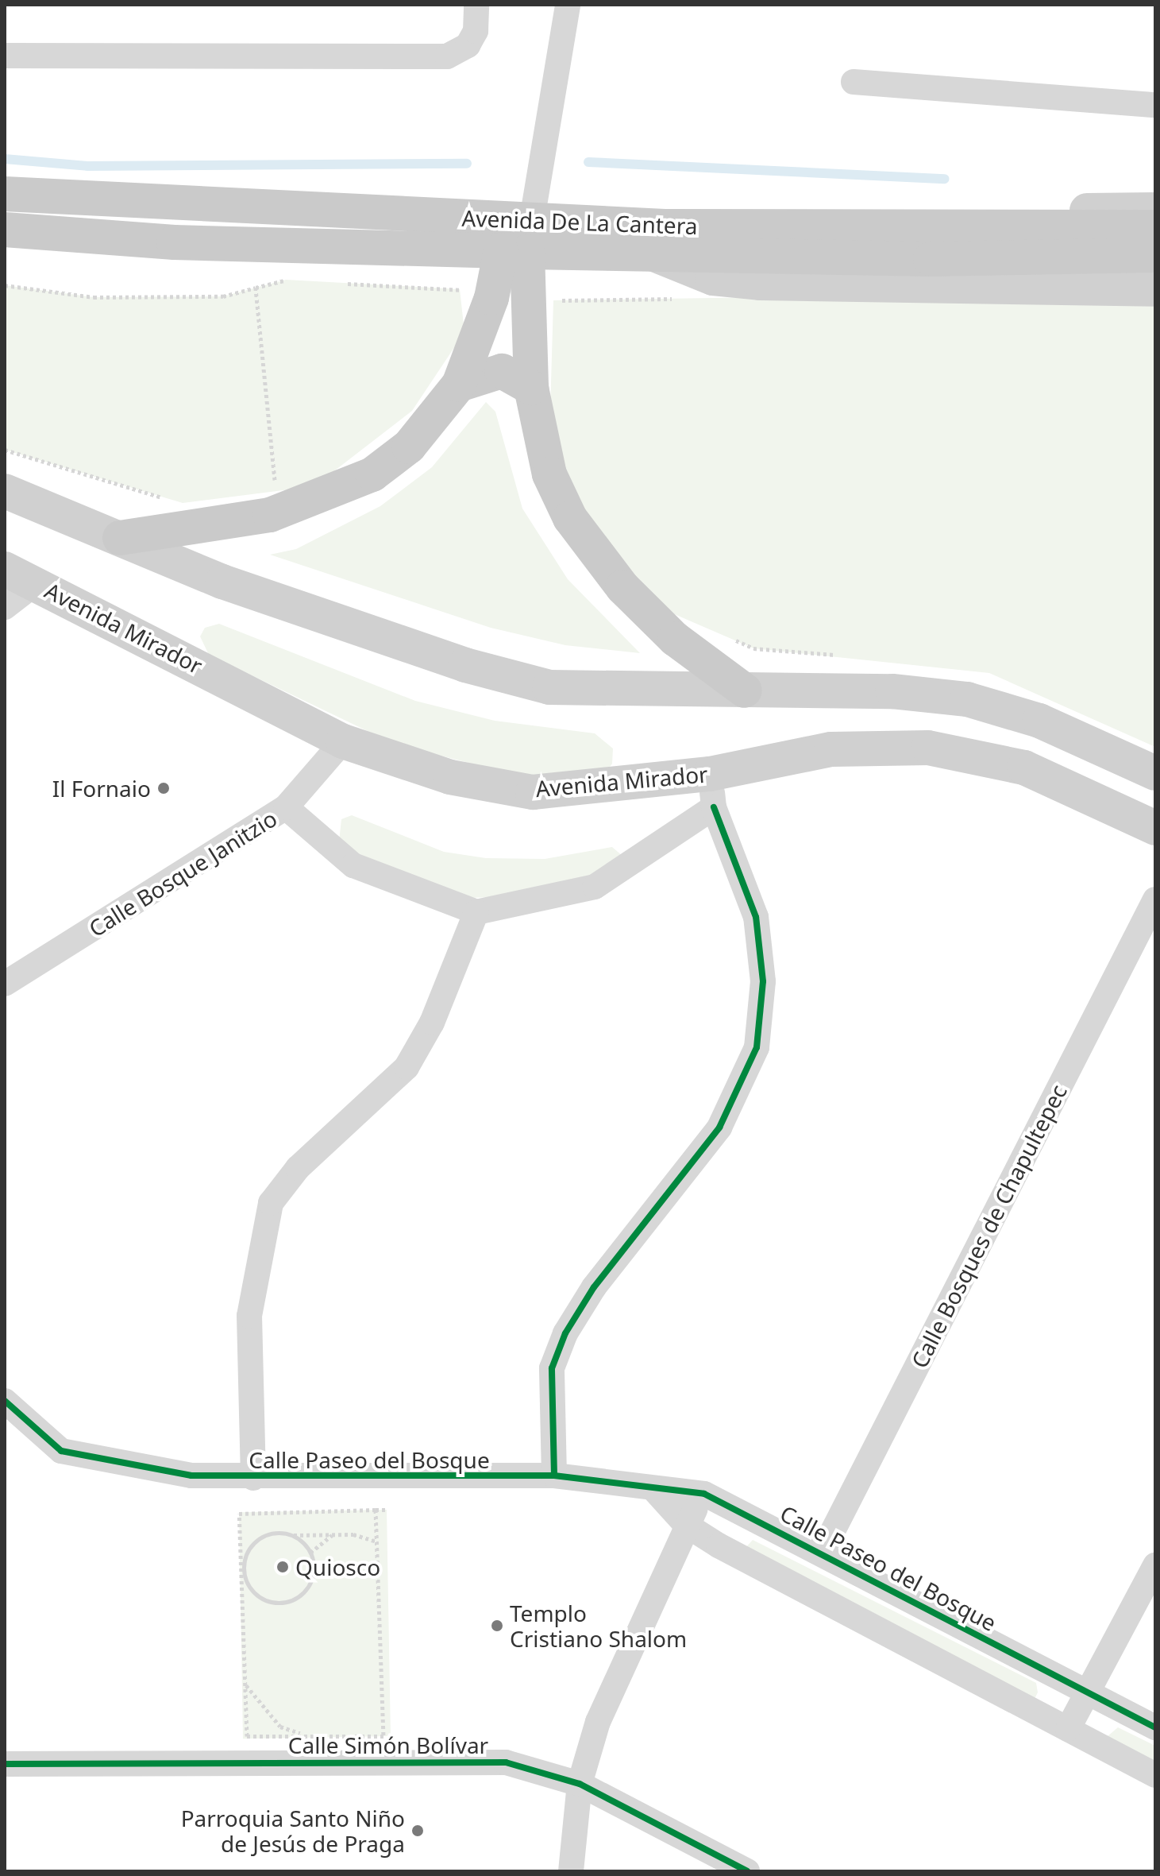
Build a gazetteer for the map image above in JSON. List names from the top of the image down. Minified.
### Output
{"streets":{"main road":["Avenida De La Cantera","Avenida Mirador"],"street":["Calle Bosque Janitzio","Calle Bosques de Chapultepec","Calle Paseo del Bosque","Calle Simón Bolívar"]},"crossings":[["Avenida Mirador","Calle Bosque Janitzio"],["Calle Bosques de Chapultepec","Calle Paseo del Bosque"]],"places":["Il Fornaio","Quiosco","Templo Cristiano Shalom","Parroquia Santo Niño de Jesús de Praga"]}
